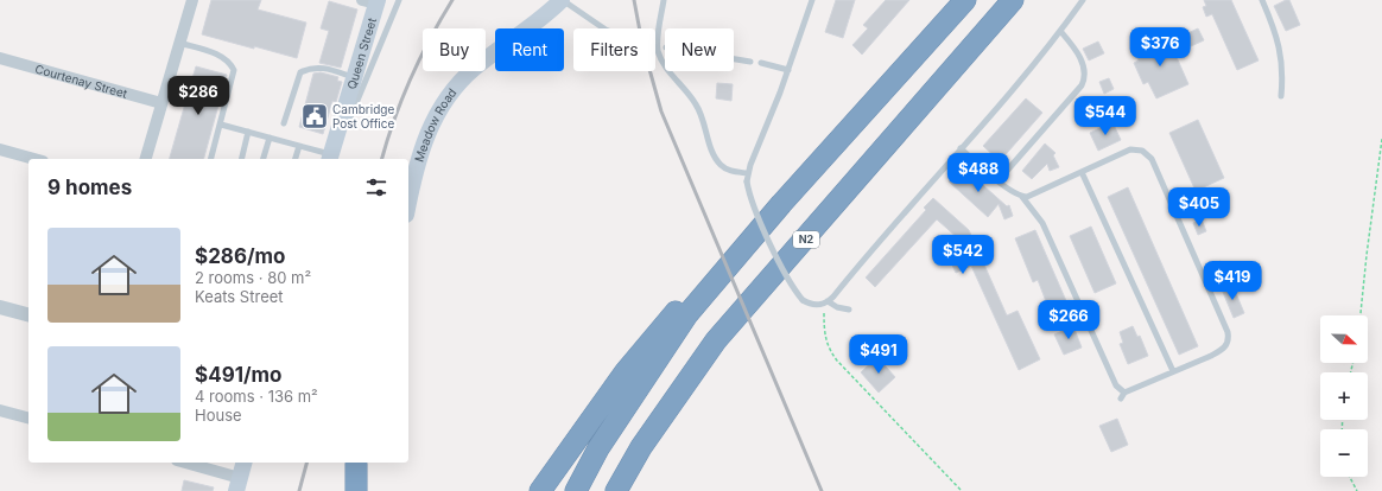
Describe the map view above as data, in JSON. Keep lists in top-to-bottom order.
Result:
{
  "streets": {
    "highway": ["N2"],
    "main road": ["Queen Street", "Meadow Road"],
    "street": ["Courtenay Street"]
  },
  "places": {
    "public building": ["Cambridge Post Office"]
  },
  "north": "right",
  "page": {
    "price": [
      "$376",
      "$286",
      "$544",
      "$488",
      "$405",
      "$542",
      "$419",
      "$266",
      "$491"
    ],
    "chip": [
      "Buy",
      "Rent",
      "Filters",
      "New"
    ],
    "heading": "9 homes",
    "list": [
      {
        "name": "$286/mo",
        "note": "2 rooms · 80 m² · Keats Street"
      },
      {
        "name": "$491/mo",
        "note": "4 rooms · 136 m² · House"
      }
    ],
    "map_buttons": ["+", "−"]
  }
}
